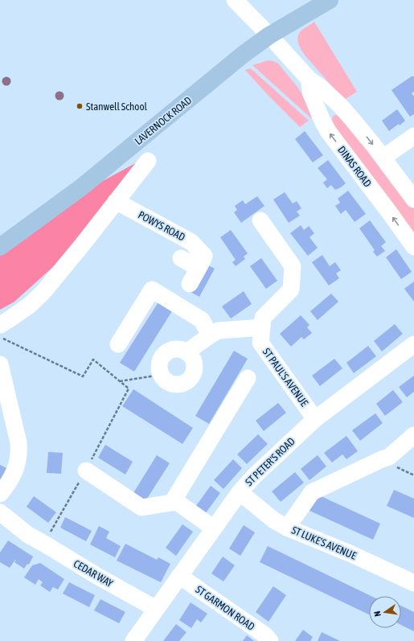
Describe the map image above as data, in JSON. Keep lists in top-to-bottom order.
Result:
{
  "streets": {
    "main road": ["LAVERNOCK ROAD"],
    "street": [
      "DINAS ROAD",
      "POWYS ROAD",
      "ST PAUL'S AVENUE",
      "ST PETER'S ROAD",
      "ST LUKE'S AVENUE",
      "CEDAR WAY",
      "ST GARMON ROAD"
    ]
  },
  "crossings": [
    ["ST PAUL'S AVENUE", "ST PETER'S ROAD"],
    ["ST PETER'S ROAD", "ST LUKE'S AVENUE"],
    ["ST PETER'S ROAD", "CEDAR WAY"],
    ["ST PETER'S ROAD", "ST GARMON ROAD"]
  ],
  "places": ["Stanwell School"],
  "north": "left"
}
